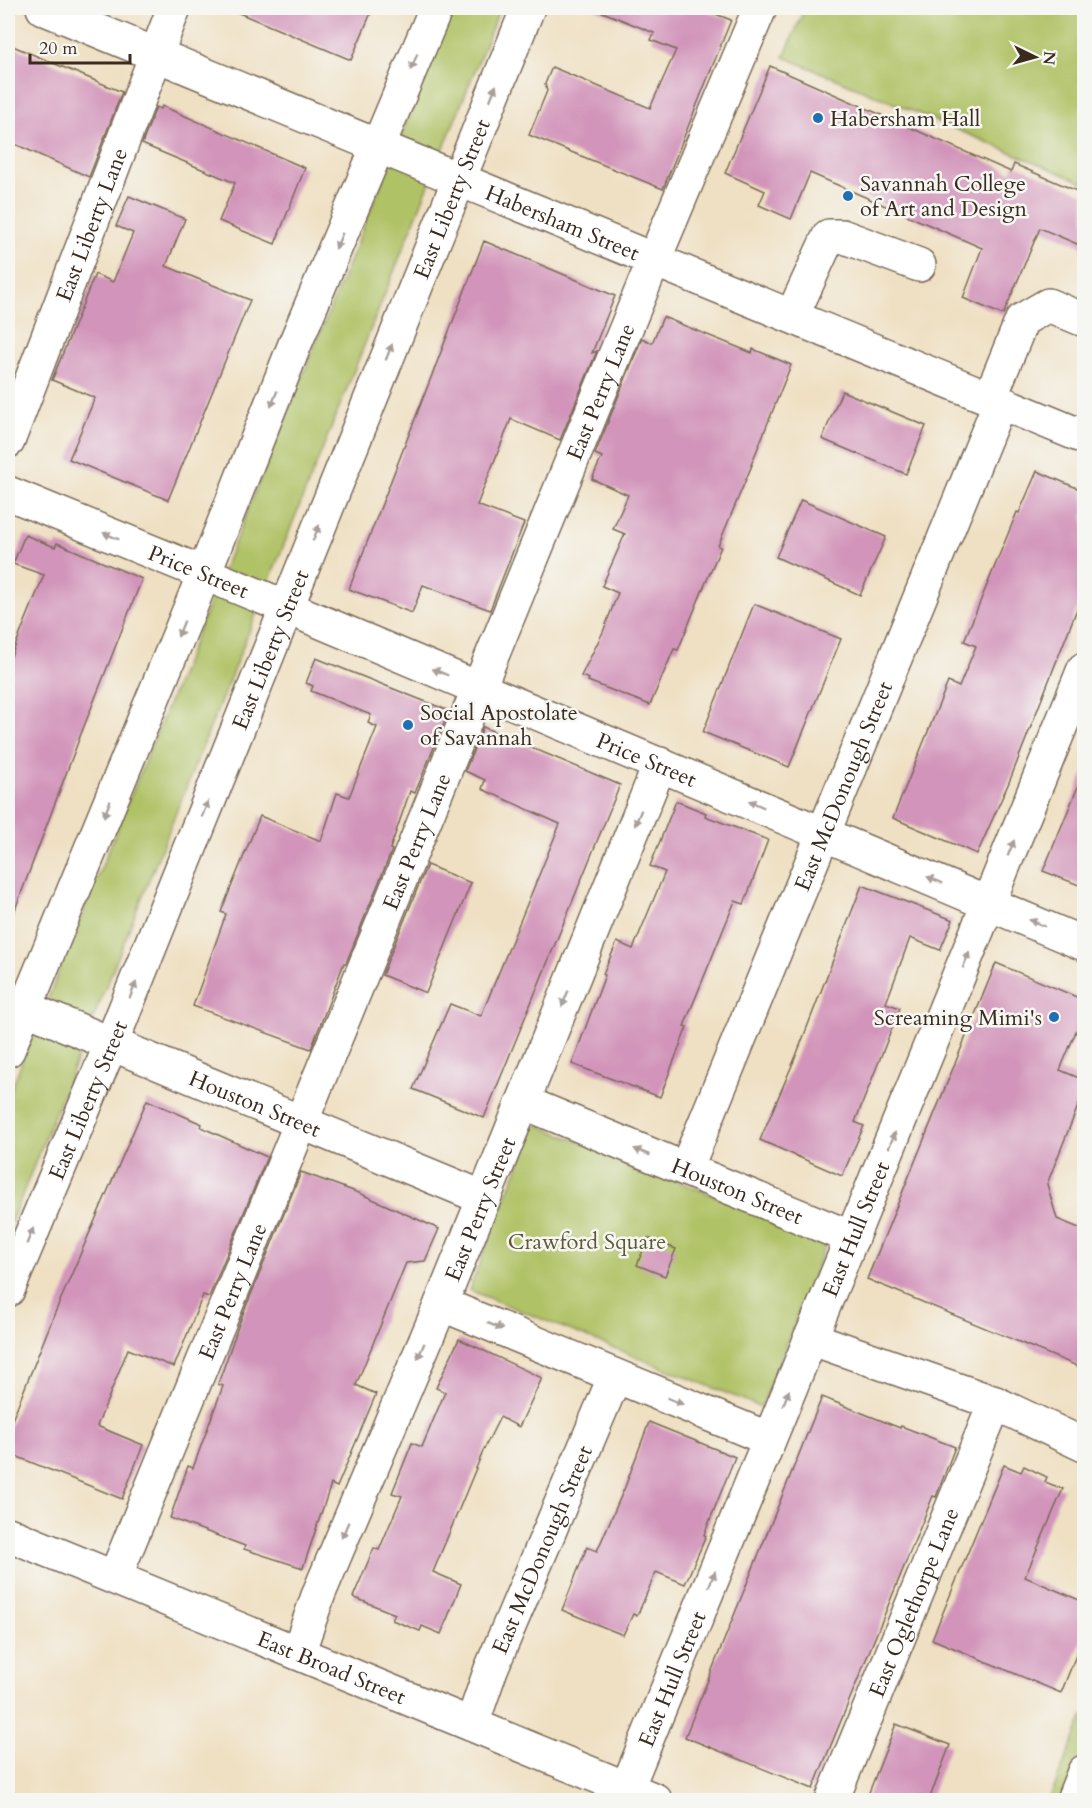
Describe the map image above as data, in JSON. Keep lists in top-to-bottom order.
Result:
{
  "streets": {
    "street": [
      "East Liberty Street",
      "Habersham Street",
      "East Liberty Lane",
      "East Perry Lane",
      "Price Street",
      "East McDonough Street",
      "Houston Street",
      "East Perry Street",
      "East Hull Street",
      "East Oglethorpe Lane",
      "East Broad Street"
    ]
  },
  "crossings": [
    ["East Liberty Street", "Habersham Street"],
    ["East Liberty Street", "Price Street"],
    ["East Liberty Street", "Houston Street"],
    ["Habersham Street", "East Liberty Lane"],
    ["Habersham Street", "East Perry Lane"],
    ["Habersham Street", "East McDonough Street"],
    ["East Perry Lane", "Price Street"],
    ["East Perry Lane", "Houston Street"],
    ["East Perry Lane", "East Broad Street"],
    ["Price Street", "East McDonough Street"],
    ["Price Street", "East Perry Street"],
    ["Price Street", "East Hull Street"],
    ["East McDonough Street", "Houston Street"],
    ["East McDonough Street", "East Broad Street"],
    ["Houston Street", "East Perry Street"],
    ["Houston Street", "East Hull Street"],
    ["East Perry Street", "East Broad Street"],
    ["East Hull Street", "East Broad Street"]
  ],
  "one_way": ["Price Street", "East Perry Street", "East Hull Street"],
  "parks": ["Crawford Square"],
  "places": [
    "Habersham Hall",
    "Savannah College of Art and Design",
    "Social Apostolate of Savannah",
    "Screaming Mimi's"
  ],
  "scale_bar": "20 m",
  "north": "right"
}
